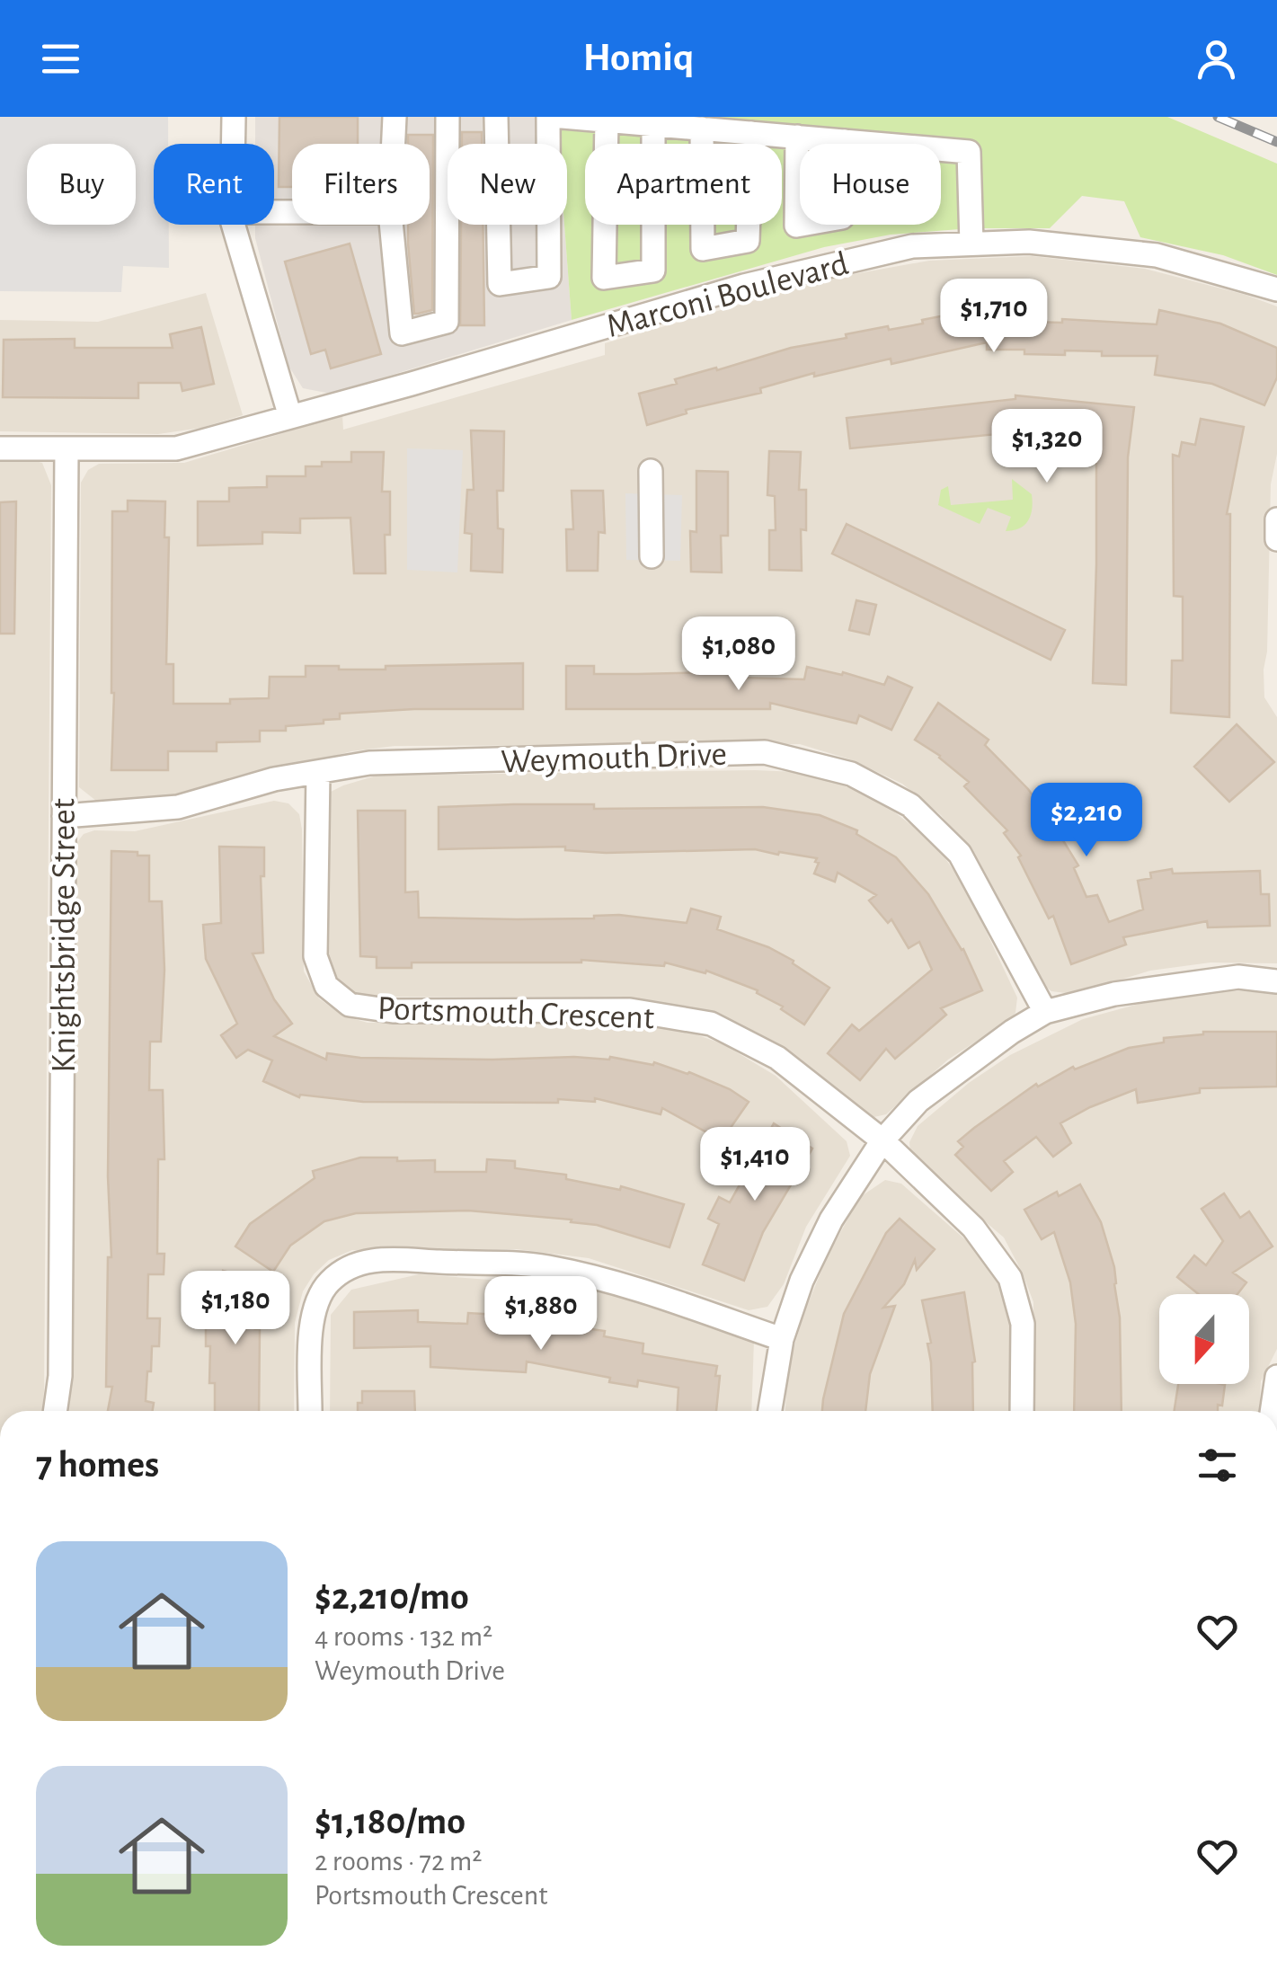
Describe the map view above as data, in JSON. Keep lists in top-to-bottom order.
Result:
{
  "streets": {
    "street": [
      "Marconi Boulevard",
      "Weymouth Drive",
      "Knightsbridge Street",
      "Portsmouth Crescent"
    ]
  },
  "crossings": [
    ["Marconi Boulevard", "Knightsbridge Street"],
    ["Weymouth Drive", "Knightsbridge Street"],
    ["Weymouth Drive", "Portsmouth Crescent"]
  ],
  "north": "bottom",
  "page": {
    "header": "Homiq",
    "chip": [
      "Buy",
      "Rent",
      "Filters",
      "New",
      "Apartment",
      "House"
    ],
    "price": [
      "$1,710",
      "$1,320",
      "$1,080",
      "$2,210",
      "$1,410",
      "$1,180",
      "$1,880"
    ],
    "heading": "7 homes",
    "list": [
      {
        "name": "$2,210/mo",
        "note": "4 rooms · 132 m² · Weymouth Drive"
      },
      {
        "name": "$1,180/mo",
        "note": "2 rooms · 72 m² · Portsmouth Crescent"
      }
    ]
  }
}
